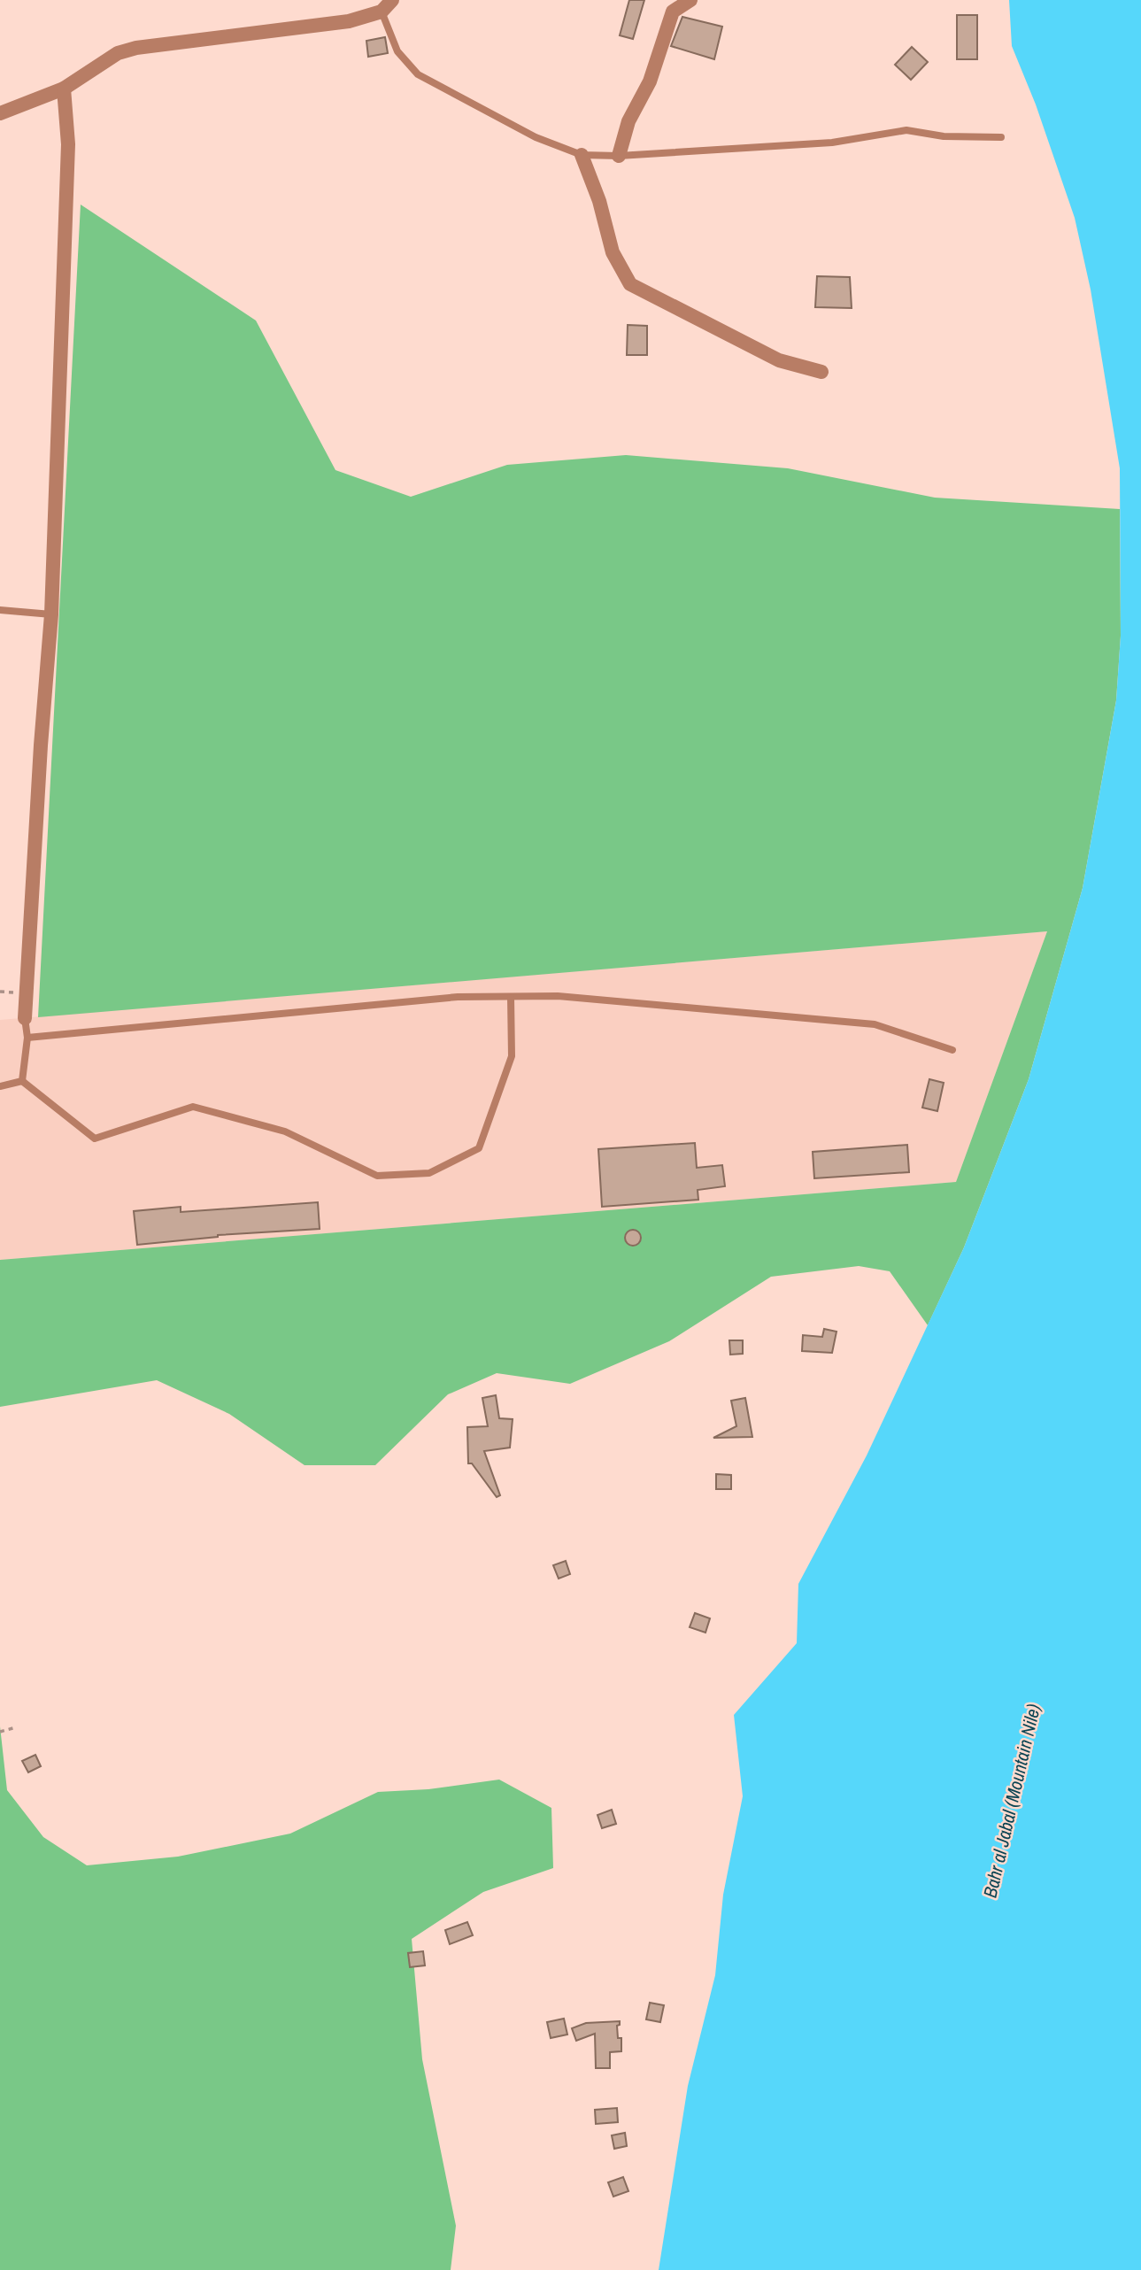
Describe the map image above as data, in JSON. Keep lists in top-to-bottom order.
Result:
{
  "water": ["Bahr al Jabal (Mountain Nile)"]
}
